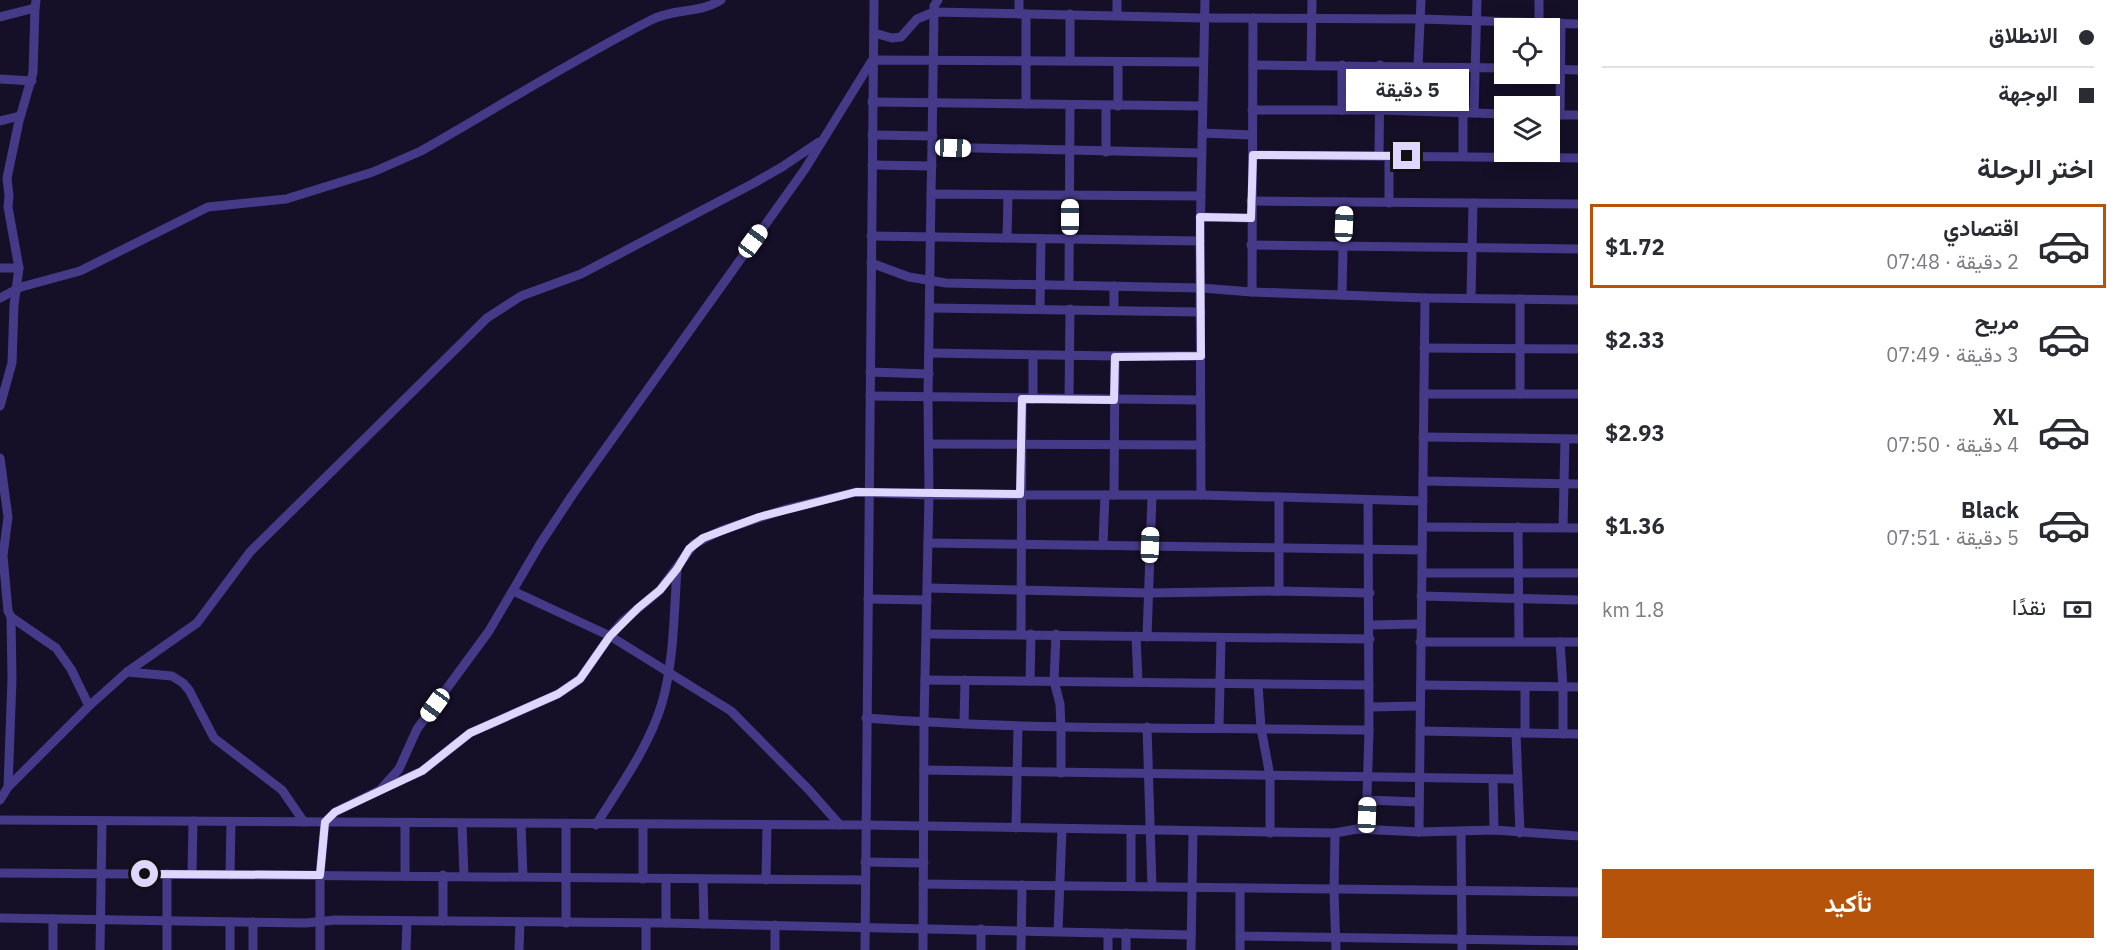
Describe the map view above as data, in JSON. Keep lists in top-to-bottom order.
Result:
{
  "page": {
    "banner": ["الانطلاق", "الوجهة"],
    "bubble": "5 دقيقة",
    "heading": "اختر الرحلة",
    "list": [
      {
        "name": "اقتصادي",
        "note": "2 دقيقة · 07:48",
        "value": "$1.72"
      },
      {
        "name": "مريح",
        "note": "3 دقيقة · 07:49",
        "value": "$2.33"
      },
      {
        "name": "XL",
        "note": "4 دقيقة · 07:50",
        "value": "$2.93"
      },
      {
        "name": "Black",
        "note": "5 دقيقة · 07:51",
        "value": "$1.36"
      }
    ],
    "pay": ["نقدًا", "1.8 km"],
    "buttons": "تأكيد"
  }
}
